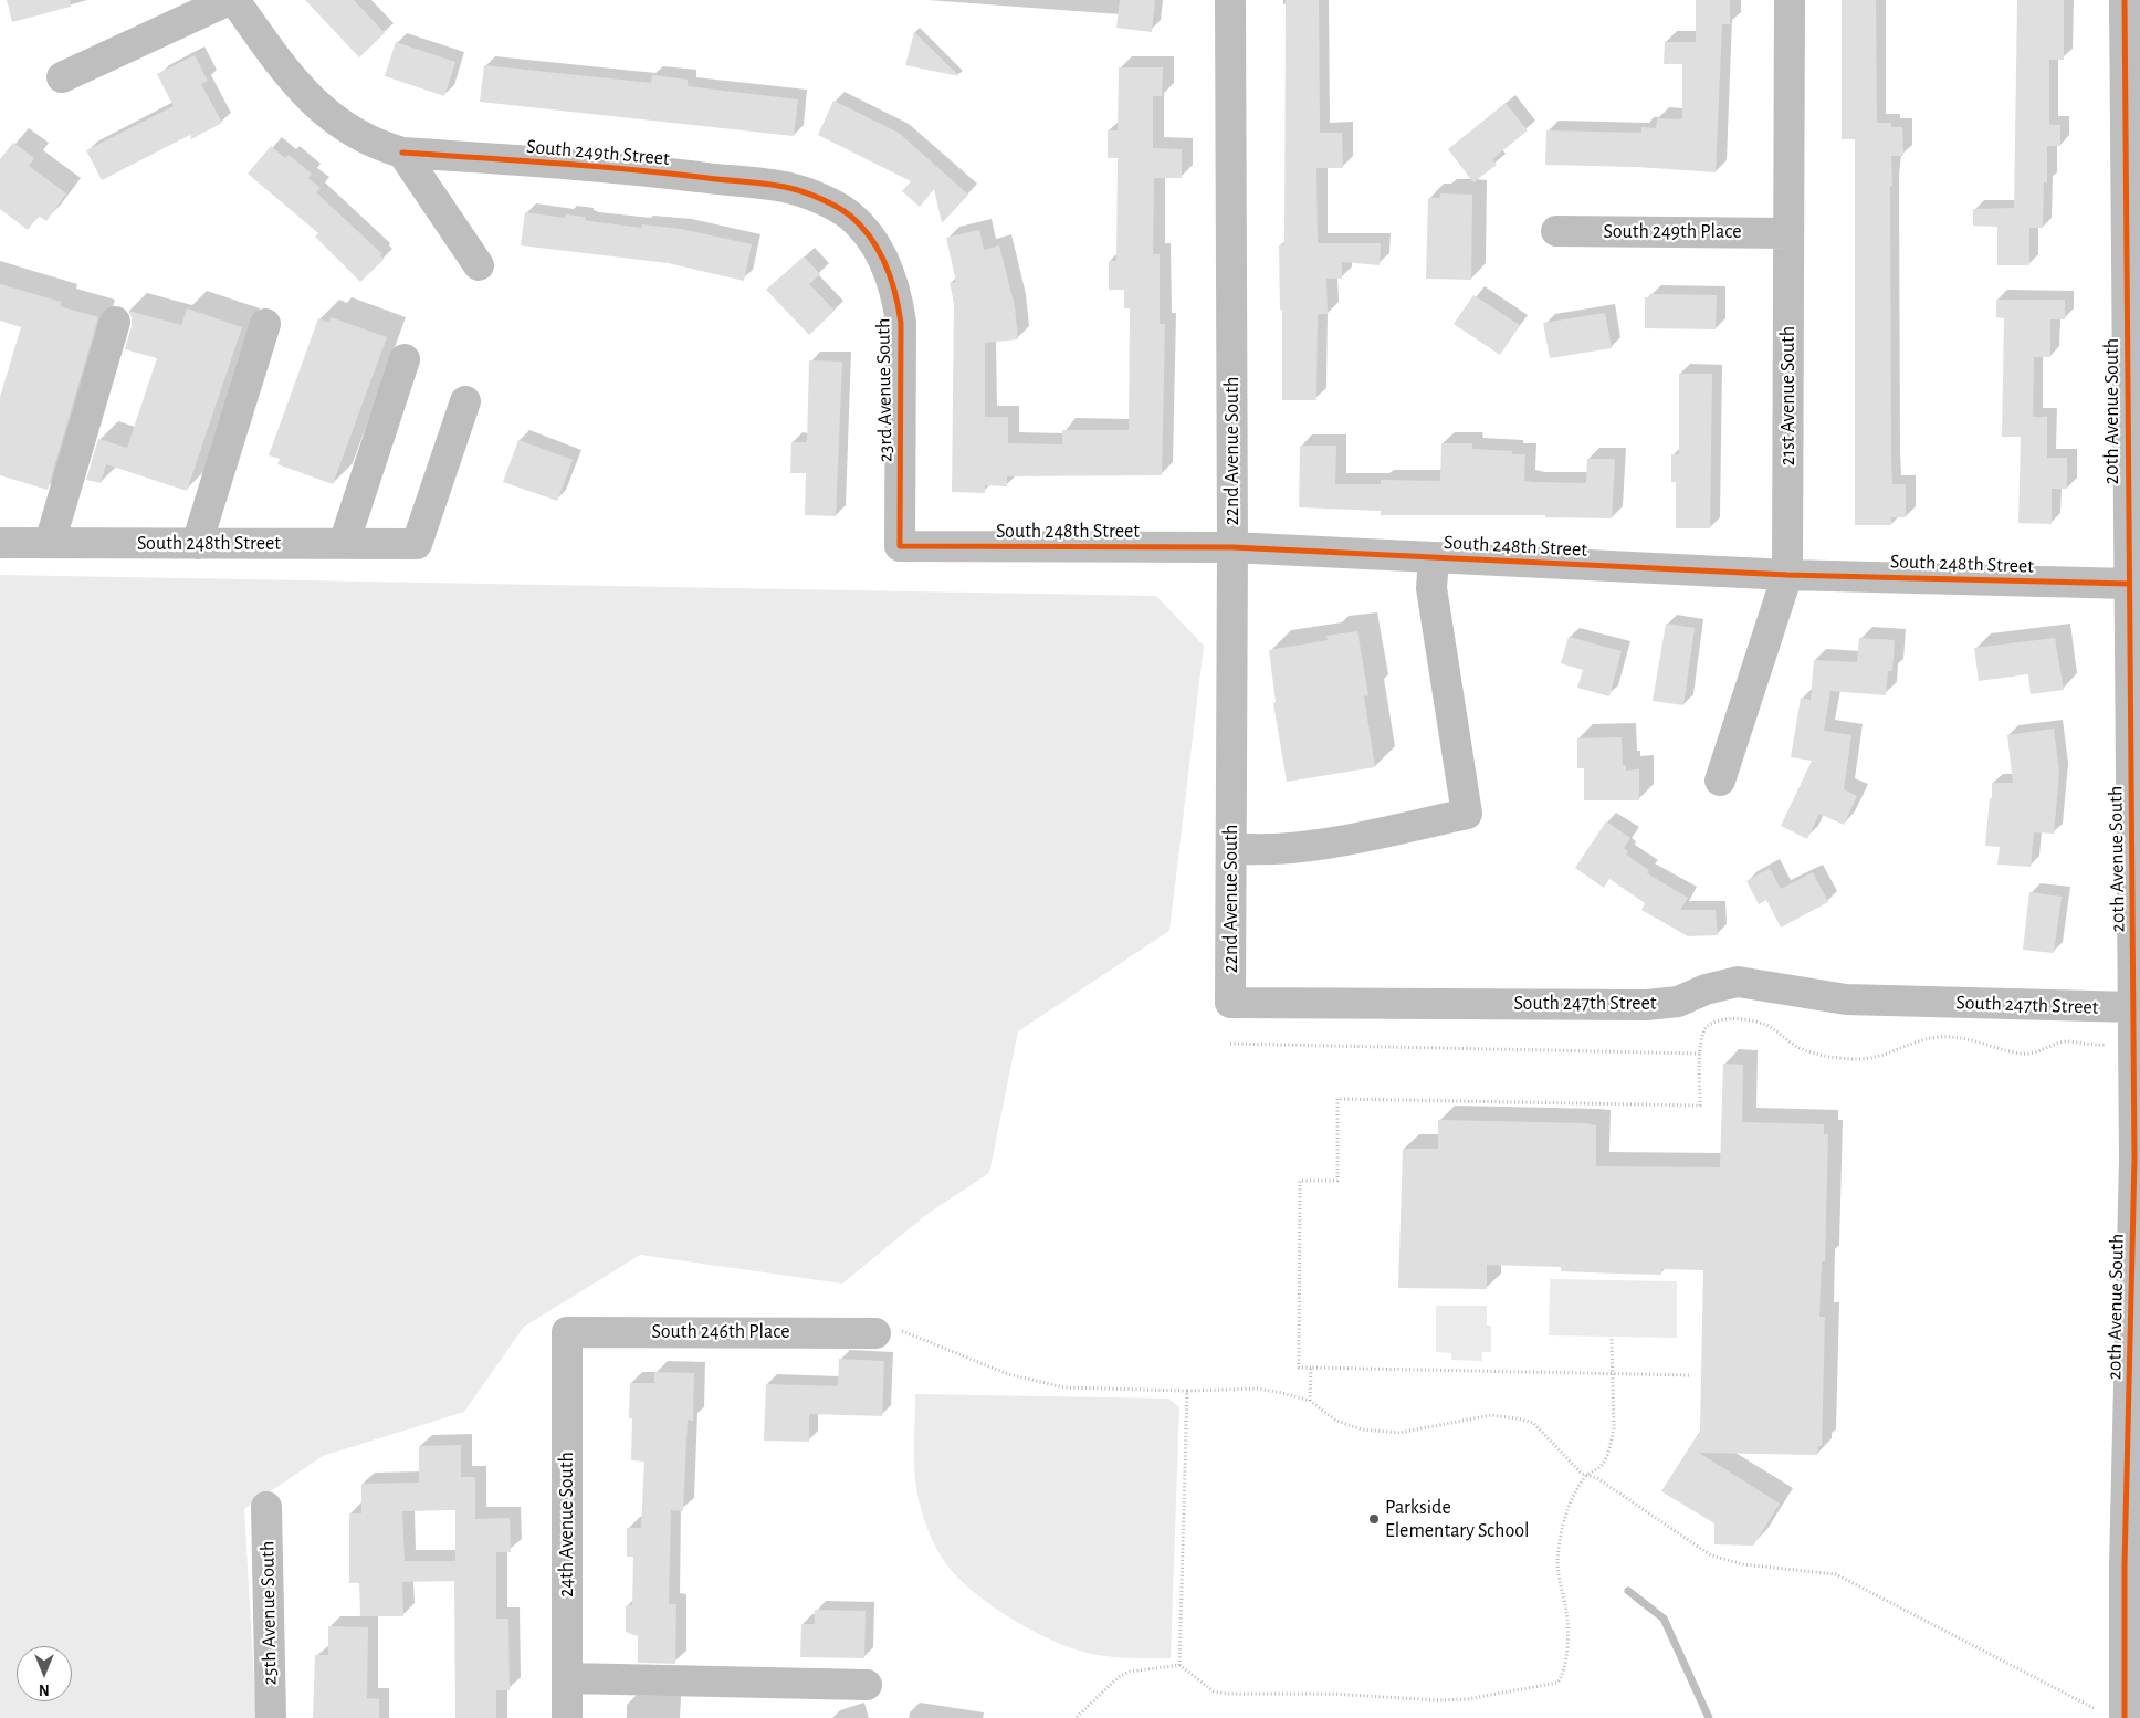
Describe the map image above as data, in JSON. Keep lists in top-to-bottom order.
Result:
{
  "streets": {
    "street": [
      "South 249th Street",
      "South 249th Place",
      "23rd Avenue South",
      "21st Avenue South",
      "20th Avenue South",
      "22nd Avenue South",
      "South 248th Street",
      "South 247th Street",
      "South 246th Place",
      "24th Avenue South",
      "25th Avenue South"
    ]
  },
  "crossings": [
    ["South 249th Street", "23rd Avenue South"],
    ["South 249th Place", "21st Avenue South"],
    ["23rd Avenue South", "South 248th Street"],
    ["21st Avenue South", "South 248th Street"],
    ["20th Avenue South", "South 248th Street"],
    ["20th Avenue South", "South 247th Street"],
    ["22nd Avenue South", "South 248th Street"],
    ["22nd Avenue South", "South 247th Street"],
    ["South 246th Place", "24th Avenue South"]
  ],
  "places": ["Parkside Elementary School"],
  "north": "bottom"
}
